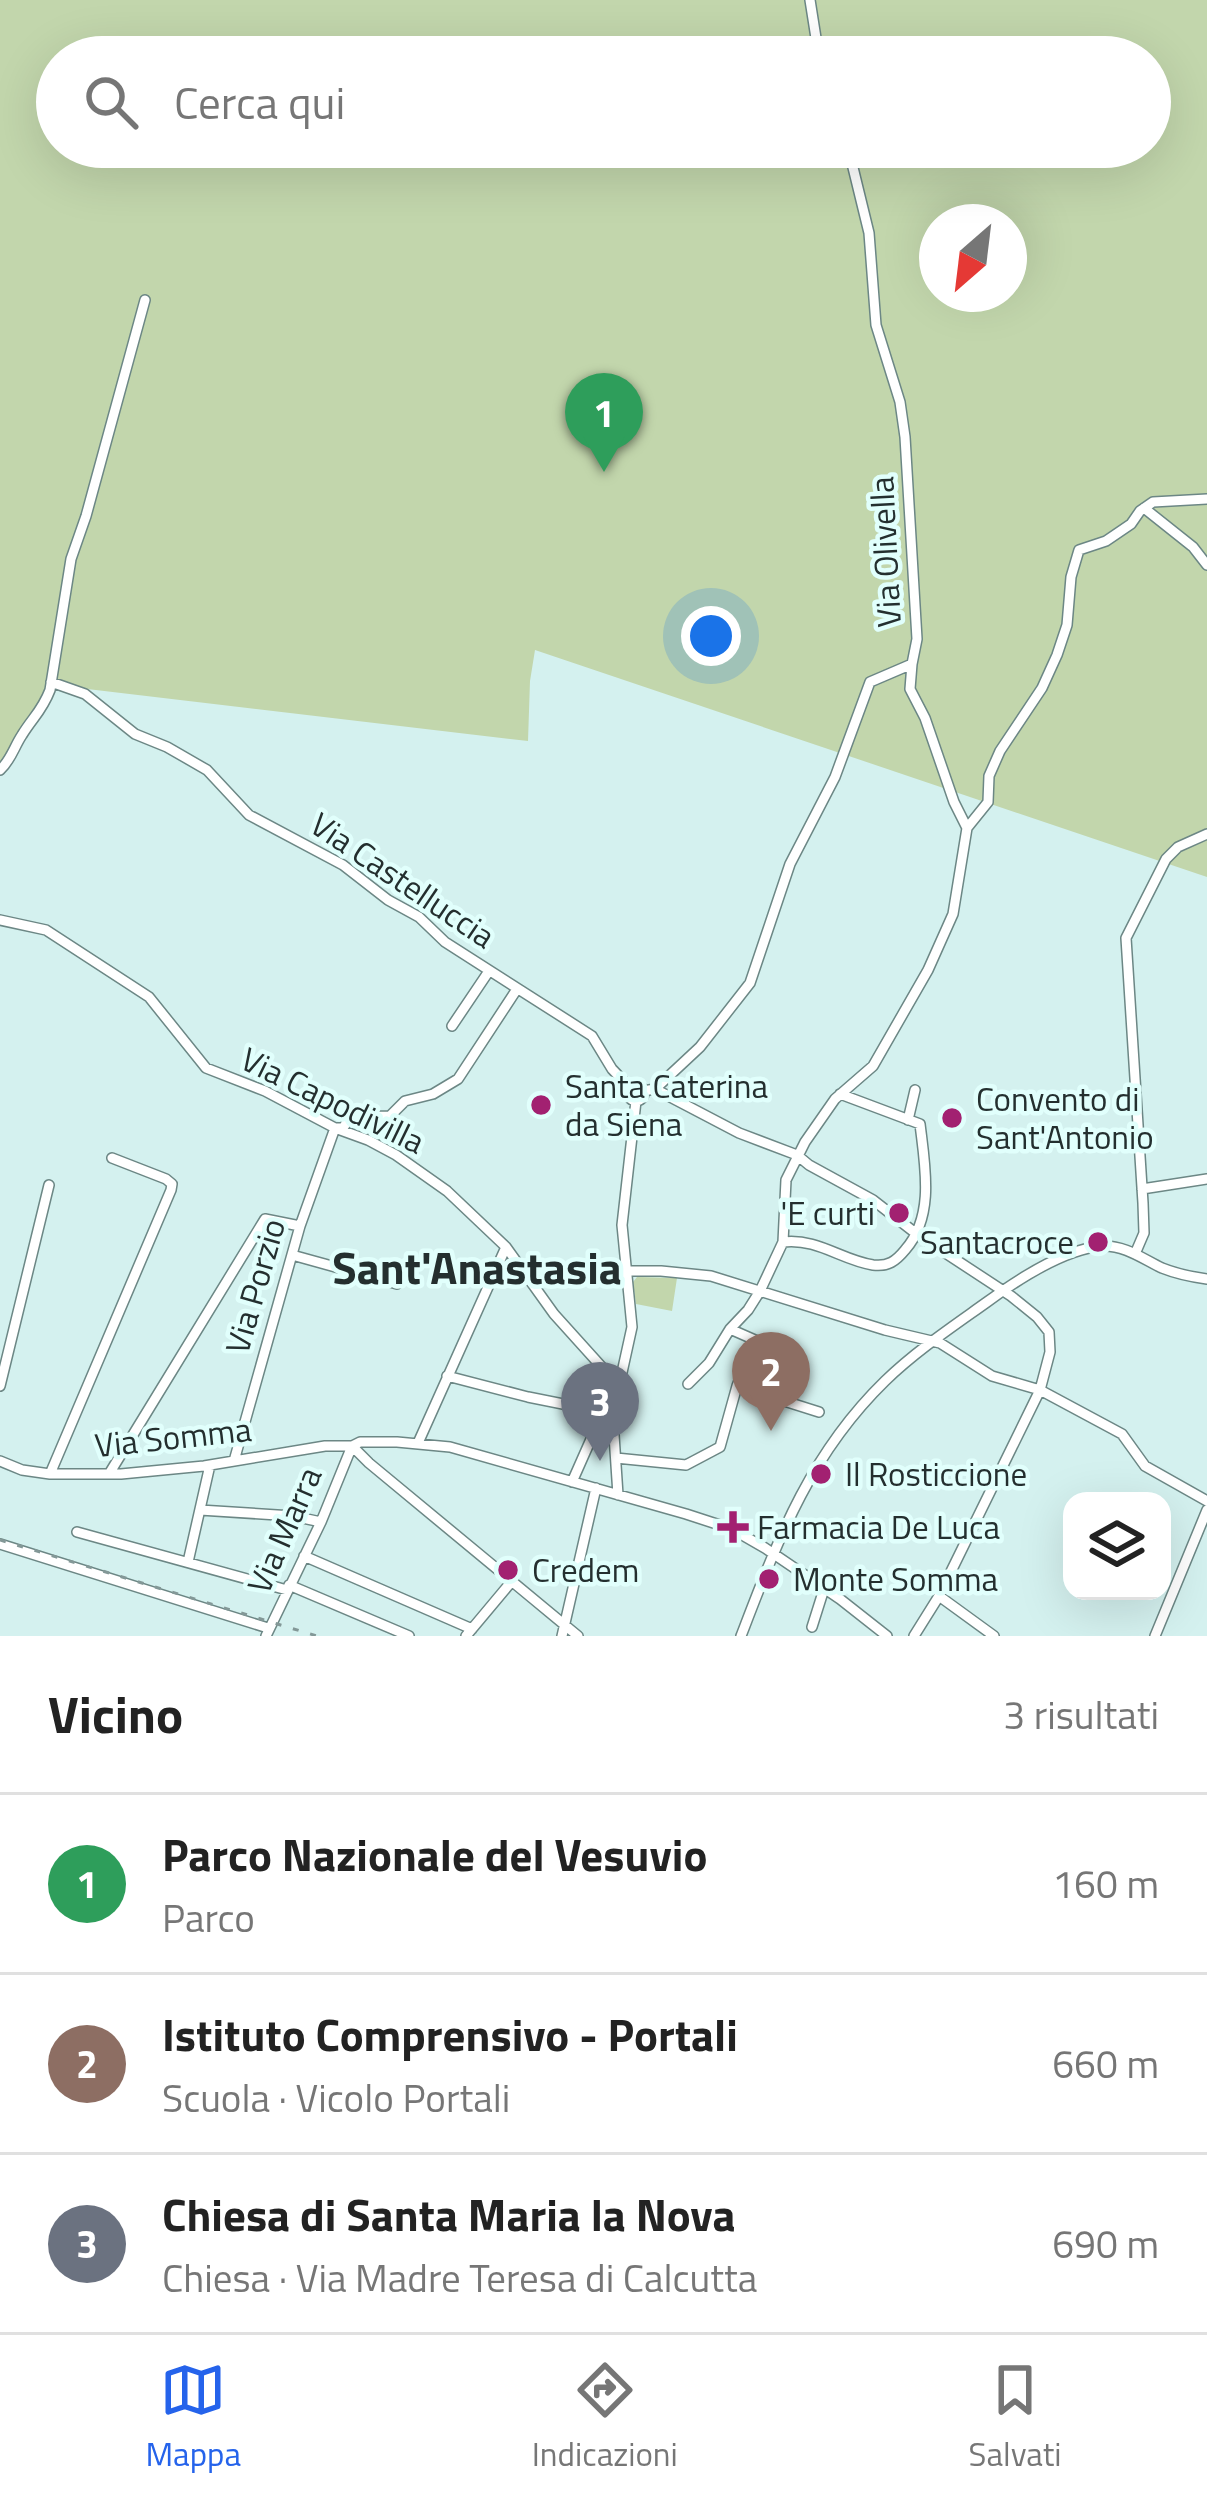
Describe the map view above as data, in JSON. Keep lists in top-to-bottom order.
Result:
{
  "streets": {
    "street": [
      "Via Olivella",
      "Via Castelluccia",
      "Via Capodivilla",
      "Via Porzio",
      "Via Somma",
      "Via Marra"
    ]
  },
  "crossings": [
    ["Via Olivella", "Via Castelluccia"],
    ["Via Capodivilla", "Via Porzio"],
    ["Via Porzio", "Via Somma"],
    ["Via Somma", "Via Marra"]
  ],
  "districts": ["Sant'Anastasia"],
  "places": {
    "other": [
      "Santa Caterina da Siena",
      "Convento di Sant'Antonio",
      "'E curti",
      "Santacroce",
      "Il Rosticcione",
      "Credem",
      "Monte Somma"
    ],
    "health": ["Farmacia De Luca"]
  },
  "north": "bottom left",
  "page": {
    "search": "Cerca qui",
    "pins": ["1", "2", "3"],
    "heading": ["Vicino", "3 risultati"],
    "list": [
      {
        "mark": "1",
        "name": "Parco Nazionale del Vesuvio",
        "note": "Parco",
        "value": "160 m"
      },
      {
        "mark": "2",
        "name": "Istituto Comprensivo - Portali",
        "note": "Scuola · Vicolo Portali",
        "value": "660 m"
      },
      {
        "mark": "3",
        "name": "Chiesa di Santa Maria la Nova",
        "note": "Chiesa · Via Madre Teresa di Calcutta",
        "value": "690 m"
      }
    ],
    "nav": ["Mappa", "Indicazioni", "Salvati"]
  }
}
